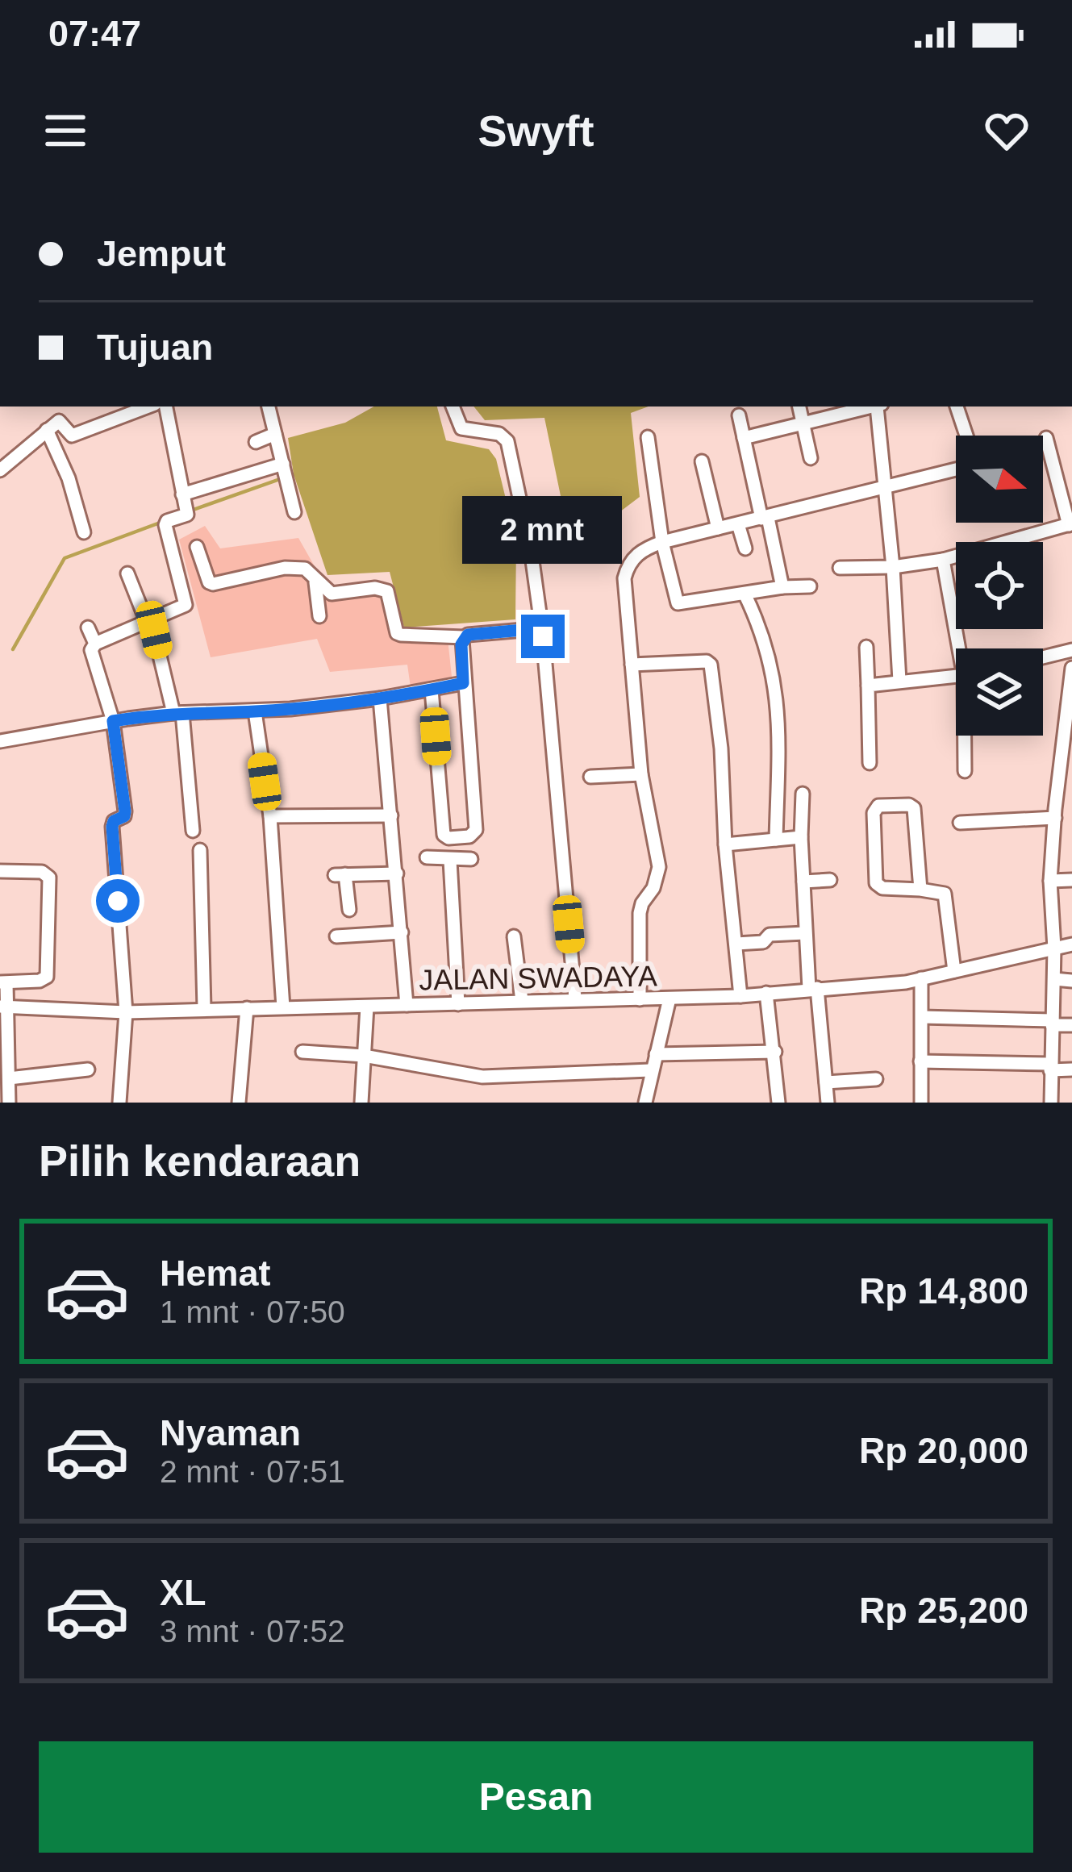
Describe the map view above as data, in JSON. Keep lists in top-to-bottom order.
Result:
{
  "streets": {
    "street": ["JALAN SWADAYA"]
  },
  "north": "right",
  "page": {
    "status": "07:47",
    "header": "Swyft",
    "banner": ["Jemput", "Tujuan"],
    "bubble": "2 mnt",
    "heading": "Pilih kendaraan",
    "list": [
      {
        "name": "Hemat",
        "note": "1 mnt · 07:50",
        "value": "Rp 14,800"
      },
      {
        "name": "Nyaman",
        "note": "2 mnt · 07:51",
        "value": "Rp 20,000"
      },
      {
        "name": "XL",
        "note": "3 mnt · 07:52",
        "value": "Rp 25,200"
      }
    ],
    "buttons": "Pesan"
  }
}
